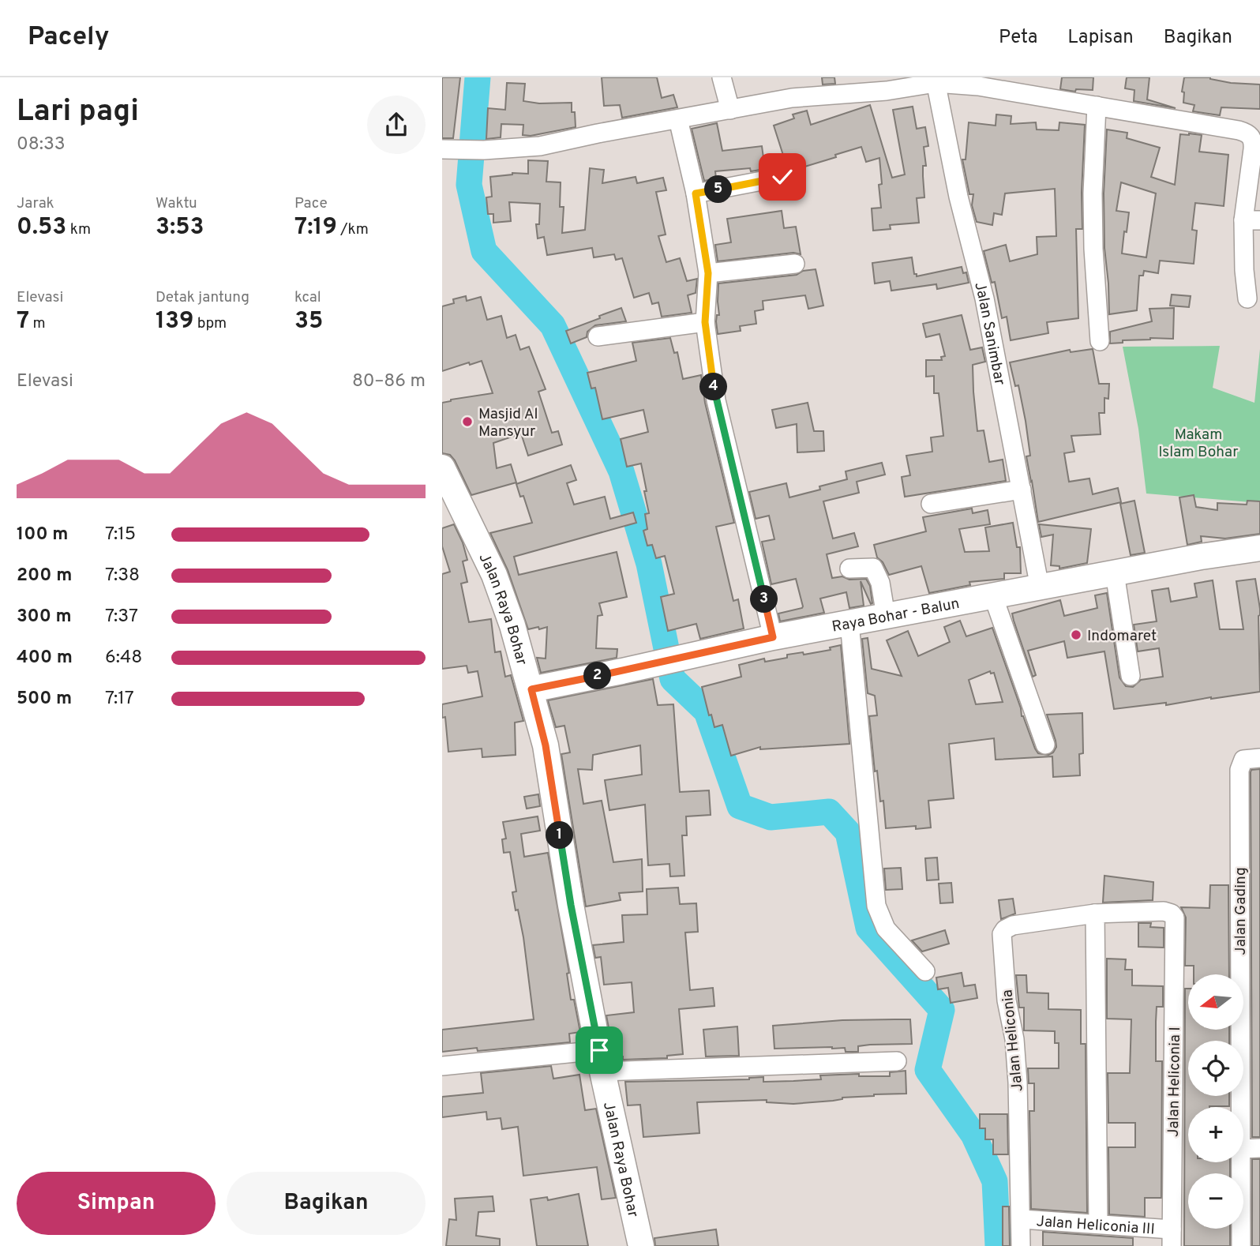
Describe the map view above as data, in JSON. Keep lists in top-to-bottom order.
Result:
{
  "streets": {
    "street": [
      "Jalan Sanimbar",
      "Jalan Raya Bohar",
      "Raya Bohar - Balun",
      "Jalan Gading",
      "Jalan Heliconia",
      "Jalan Heliconia I",
      "Jalan Heliconia III"
    ]
  },
  "crossings": [
    ["Jalan Sanimbar", "Raya Bohar - Balun"],
    ["Jalan Raya Bohar", "Raya Bohar - Balun"],
    ["Jalan Heliconia", "Jalan Heliconia I"],
    ["Jalan Heliconia", "Jalan Heliconia III"],
    ["Jalan Heliconia I", "Jalan Heliconia III"]
  ],
  "parks": ["Makam Islam Bohar"],
  "places": ["Masjid Al Mansyur", "Indomaret"],
  "north": "left",
  "page": {
    "header": "Pacely",
    "nav": ["Peta", "Lapisan", "Bagikan"],
    "heading": ["Lari pagi", "08:33"],
    "stats": [
      ["Jarak", "0.53 km"],
      ["Waktu", "3:53"],
      ["Pace", "7:19 /km"],
      ["Elevasi", "7 m"],
      ["Detak jantung", "139 bpm"],
      ["kcal", "35"]
    ],
    "pins": [
      "5",
      "4",
      "3",
      "2",
      "1"
    ],
    "chart": ["Elevasi", "80–86 m"],
    "list": [
      {
        "name": "100 m",
        "note": "7:15"
      },
      {
        "name": "200 m",
        "note": "7:38"
      },
      {
        "name": "300 m",
        "note": "7:37"
      },
      {
        "name": "400 m",
        "note": "6:48"
      },
      {
        "name": "500 m",
        "note": "7:17"
      }
    ],
    "map_buttons": ["+", "−"],
    "buttons": ["Simpan", "Bagikan"]
  }
}
